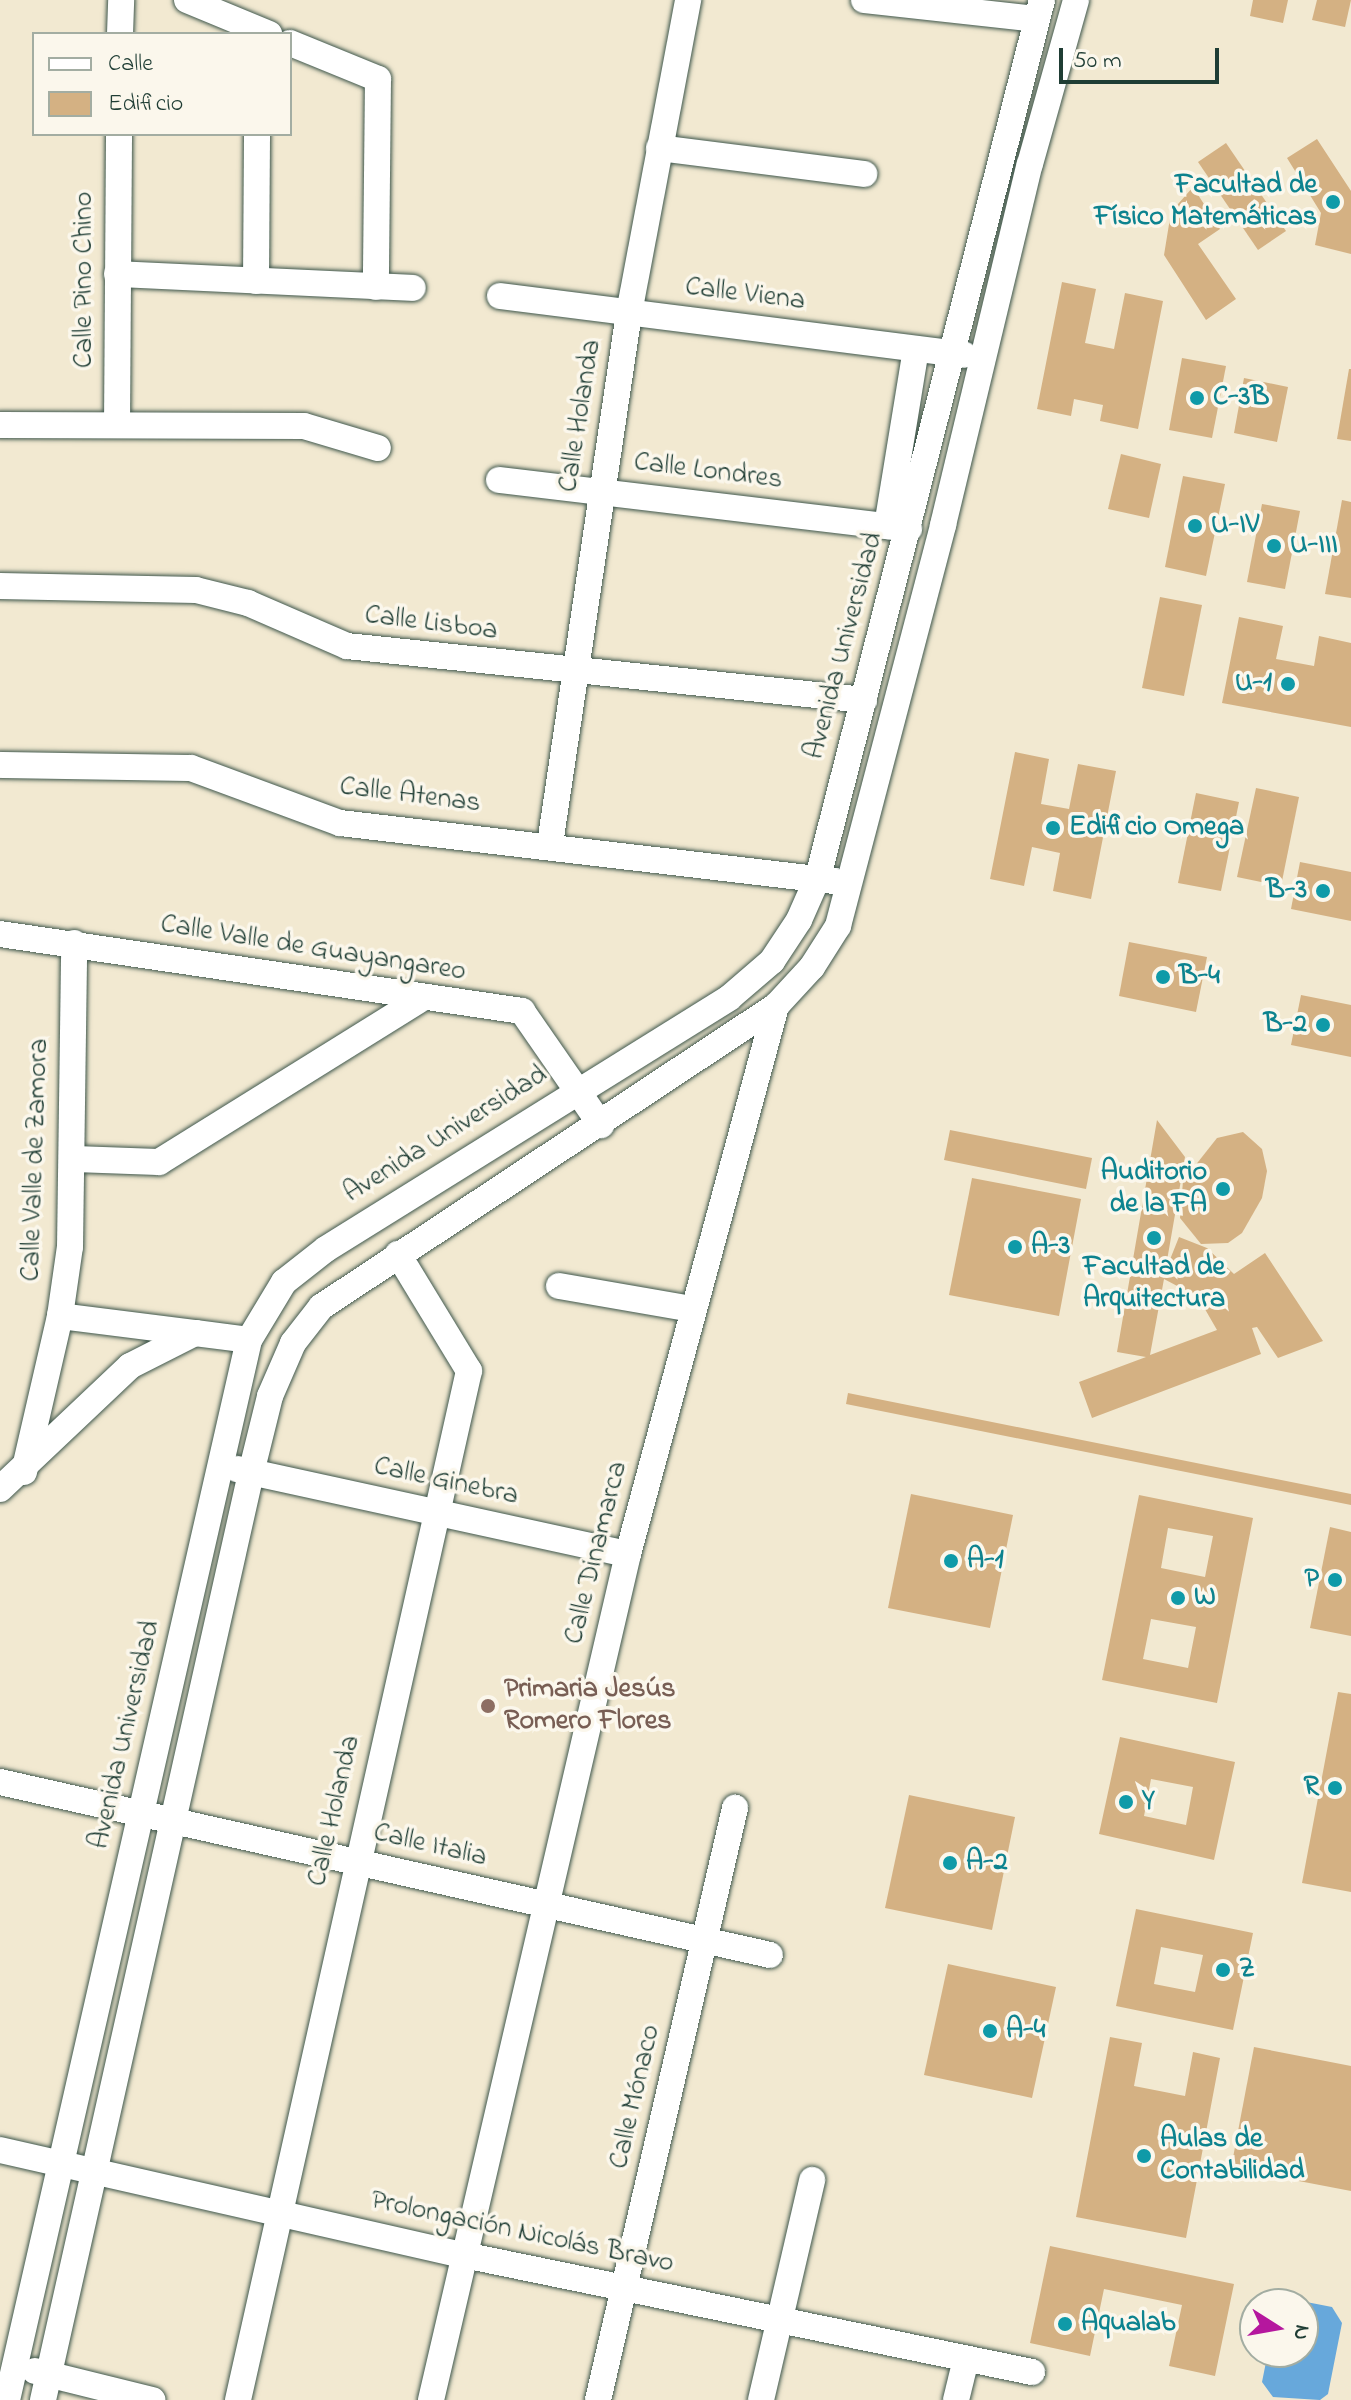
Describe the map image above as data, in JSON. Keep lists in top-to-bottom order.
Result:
{
  "streets": {
    "street": [
      "Calle Pino Chino",
      "Calle Viena",
      "Calle Holanda",
      "Calle Londres",
      "Calle Lisboa",
      "Avenida Universidad",
      "Calle Atenas",
      "Calle Valle de Guayangareo",
      "Calle Valle de Zamora",
      "Calle Ginebra",
      "Calle Dinamarca",
      "Calle Italia",
      "Calle Mónaco",
      "Prolongación Nicolás Bravo"
    ]
  },
  "crossings": [
    ["Calle Viena", "Calle Holanda"],
    ["Calle Viena", "Avenida Universidad"],
    ["Calle Holanda", "Calle Londres"],
    ["Calle Holanda", "Calle Lisboa"],
    ["Calle Holanda", "Calle Atenas"],
    ["Calle Holanda", "Calle Ginebra"],
    ["Calle Holanda", "Calle Italia"],
    ["Calle Holanda", "Prolongación Nicolás Bravo"],
    ["Calle Londres", "Avenida Universidad"],
    ["Calle Lisboa", "Avenida Universidad"],
    ["Avenida Universidad", "Calle Atenas"],
    ["Avenida Universidad", "Calle Valle de Guayangareo"],
    ["Avenida Universidad", "Calle Ginebra"],
    ["Avenida Universidad", "Calle Italia"],
    ["Avenida Universidad", "Prolongación Nicolás Bravo"],
    ["Calle Valle de Guayangareo", "Calle Valle de Zamora"],
    ["Calle Ginebra", "Calle Dinamarca"],
    ["Calle Dinamarca", "Calle Italia"],
    ["Calle Dinamarca", "Prolongación Nicolás Bravo"],
    ["Calle Italia", "Calle Mónaco"],
    ["Calle Mónaco", "Prolongación Nicolás Bravo"]
  ],
  "places": [
    "Facultad de Físico Matemáticas",
    "C-3B",
    "U-IV",
    "U-III",
    "U-1",
    "Edificio Omega",
    "B-3",
    "B-4",
    "B-2",
    "Auditorio de la FA",
    "Facultad de Arquitectura",
    "A-3",
    "A-1",
    "P",
    "W",
    "Primaria Jesús Romero Flores",
    "R",
    "Y",
    "A-2",
    "Z",
    "A-4",
    "Aulas de Contabilidad",
    "Aqualab"
  ],
  "legend": ["Calle", "Edificio"],
  "scale_bar": "50 m",
  "north": "right"
}
